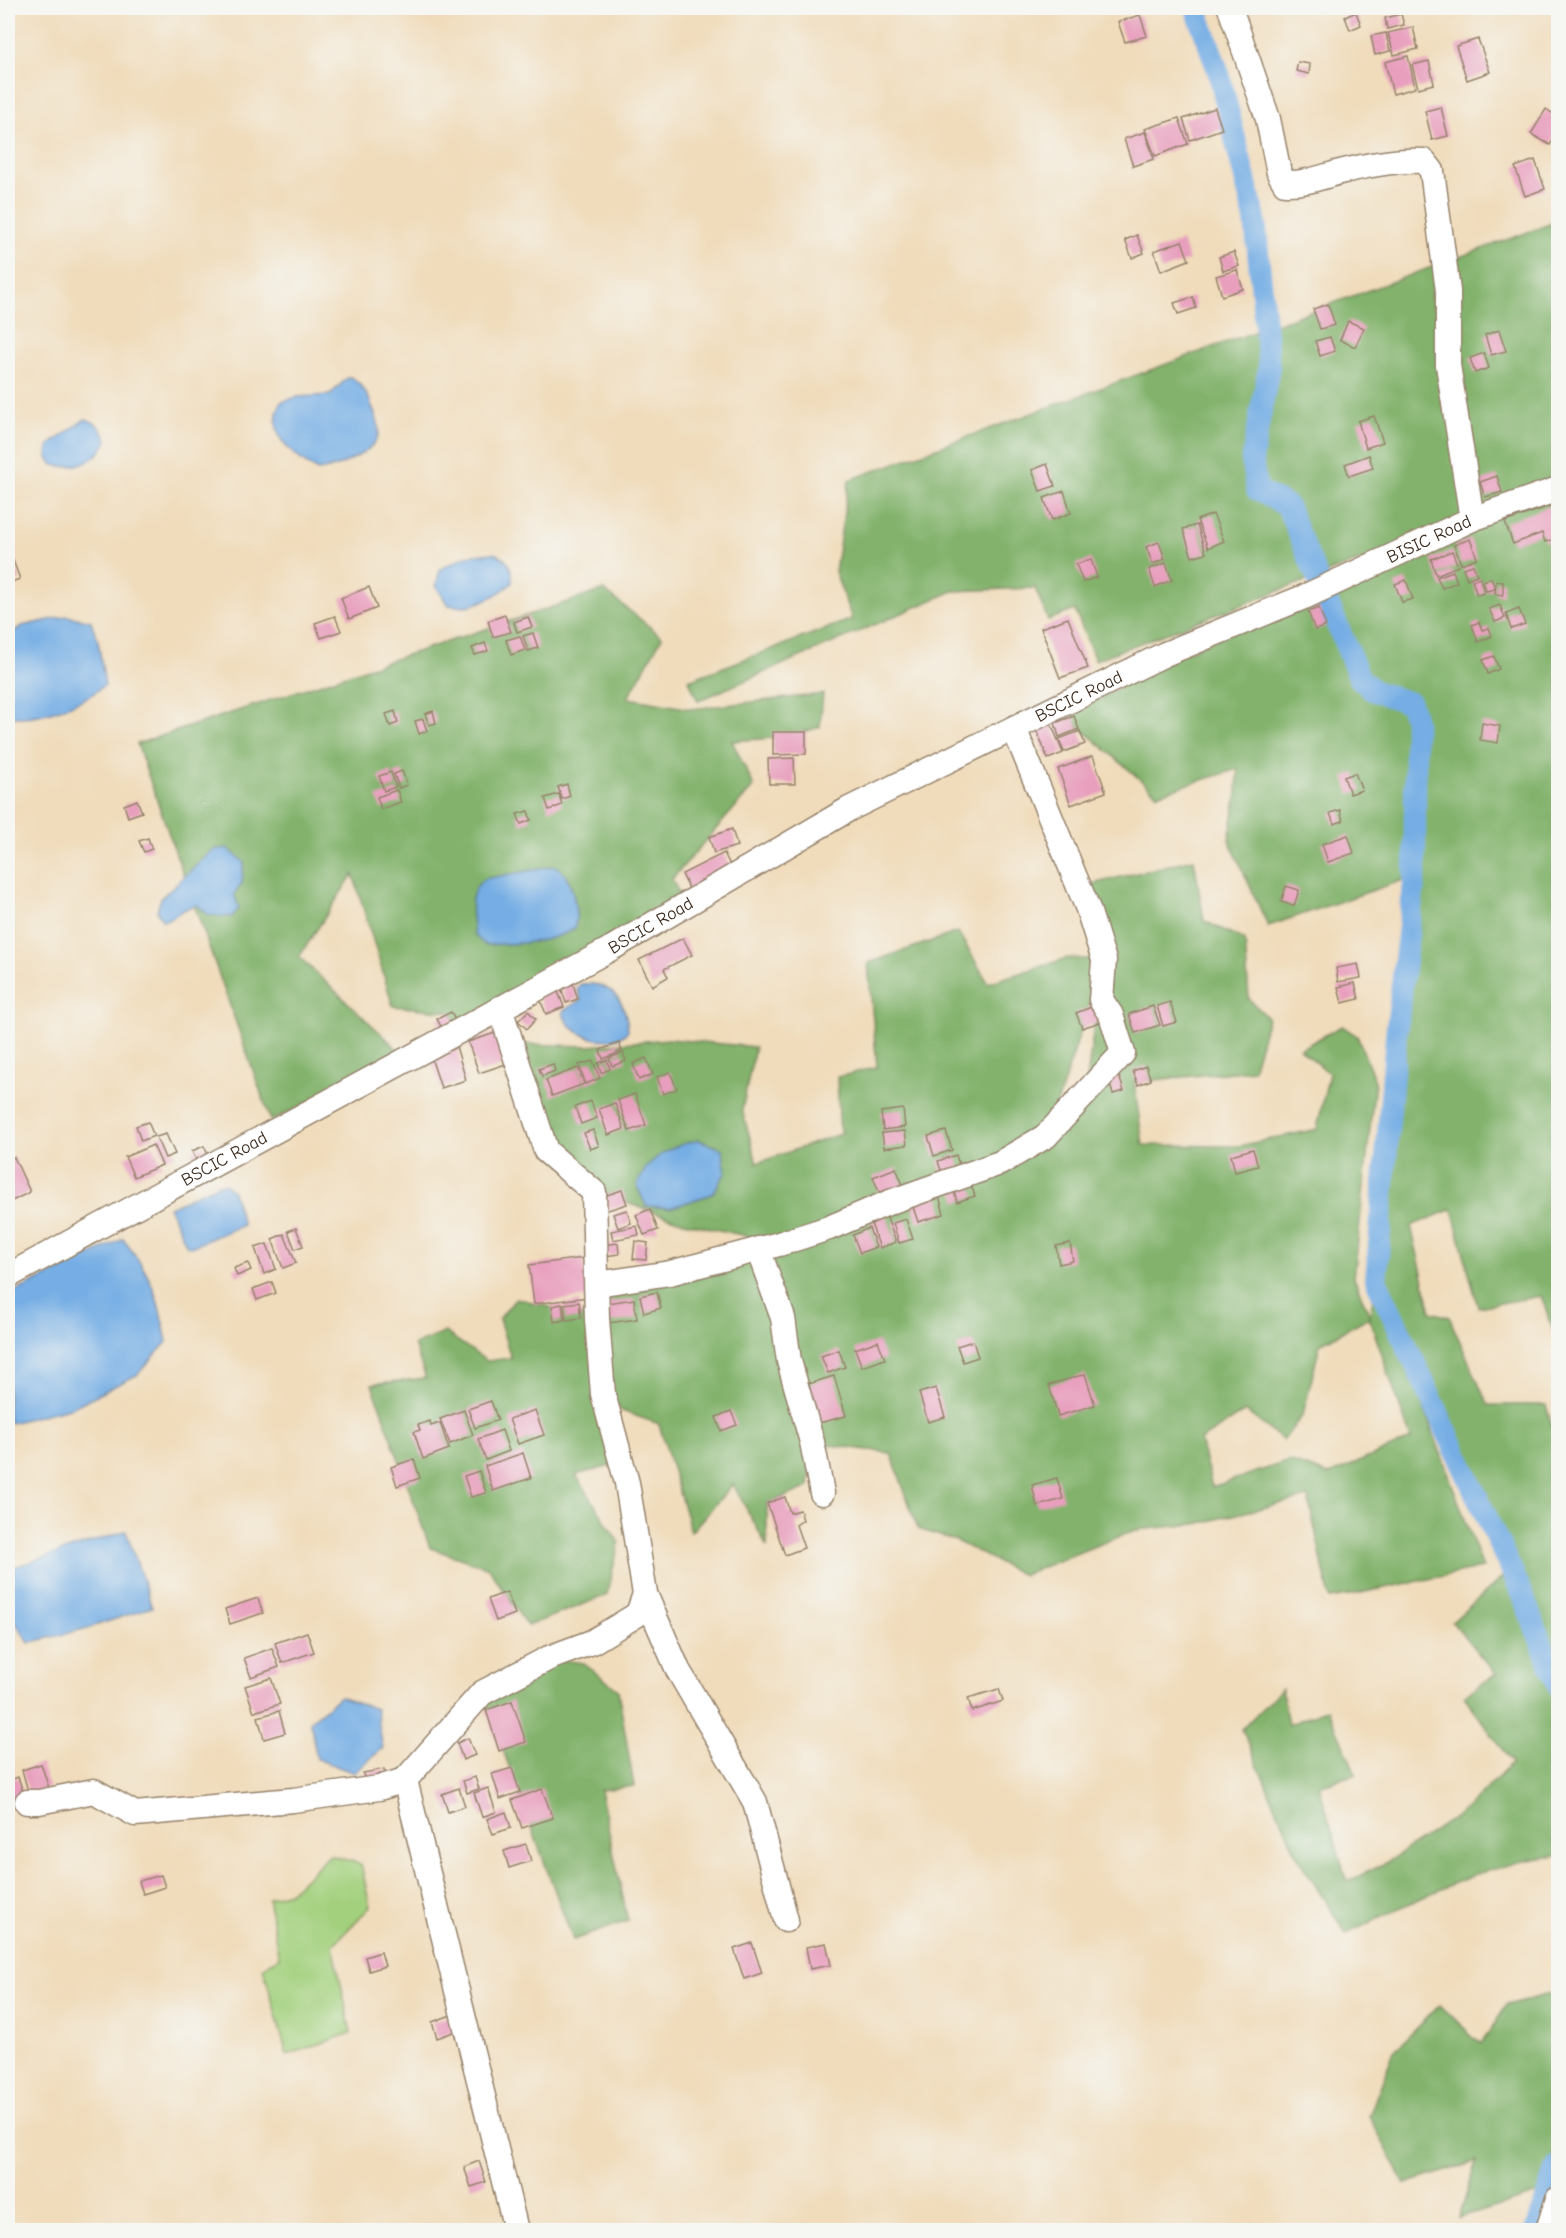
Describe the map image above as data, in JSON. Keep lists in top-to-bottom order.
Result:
{
  "streets": {
    "street": ["BISIC Road", "BSCIC Road"]
  },
  "crossings": [
    ["BISIC Road", "BSCIC Road"]
  ]
}
